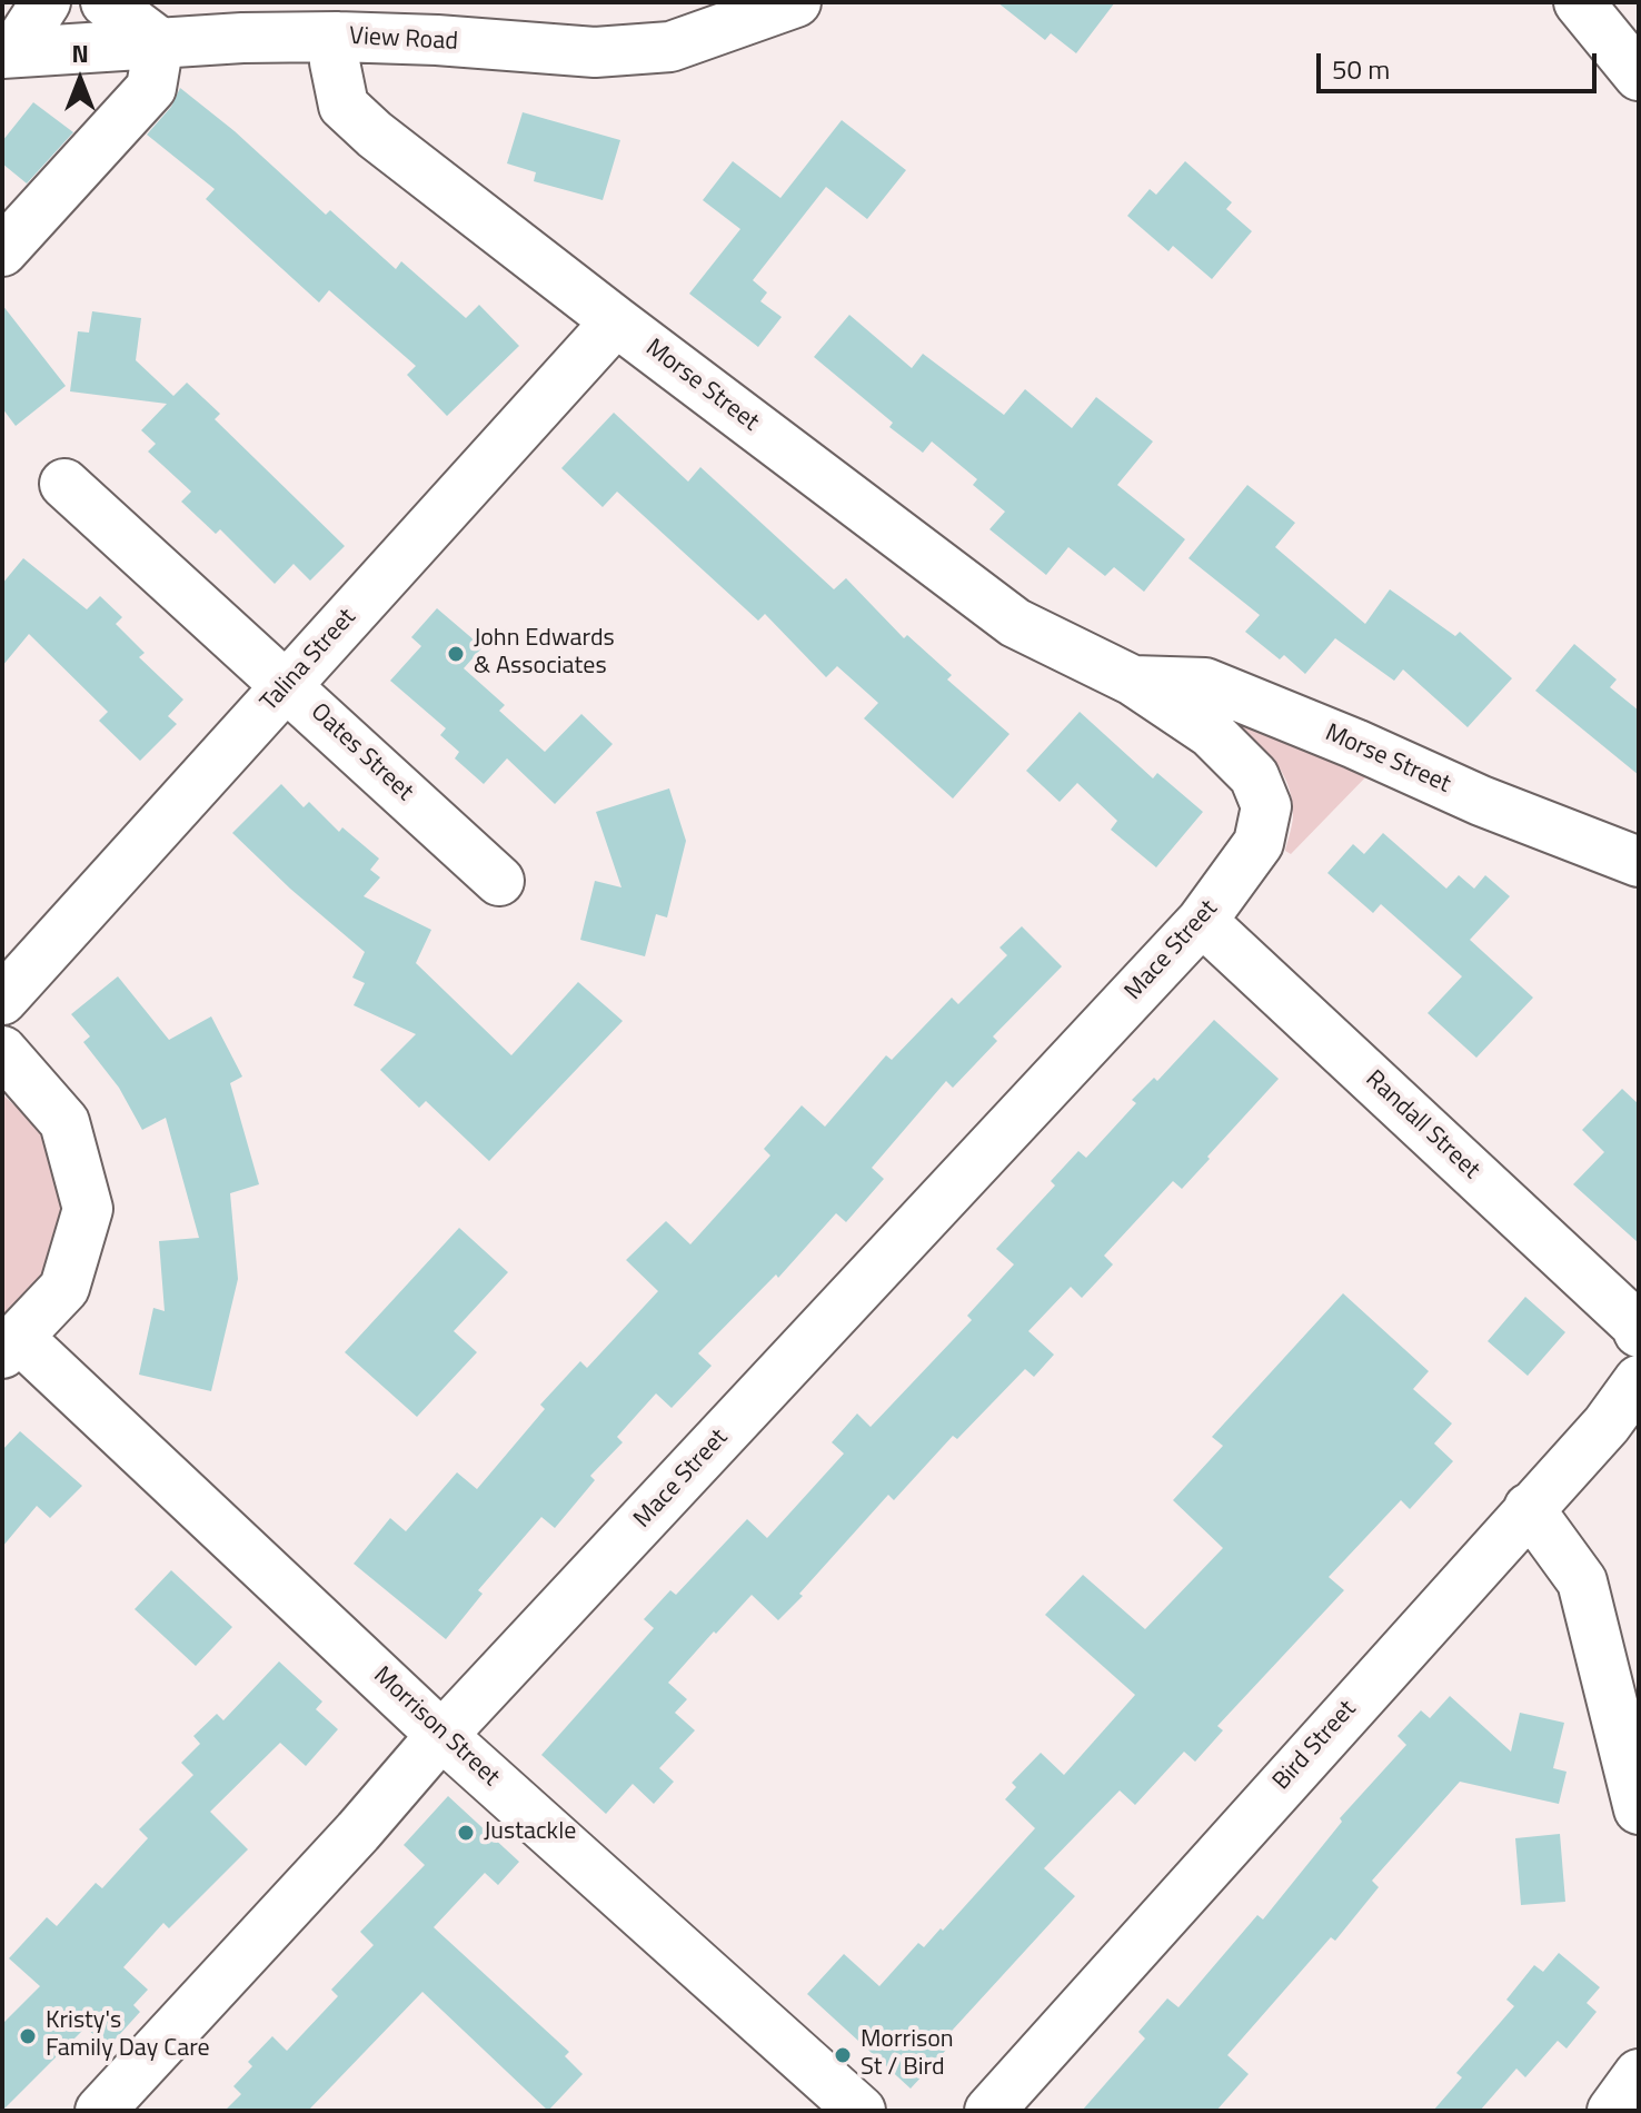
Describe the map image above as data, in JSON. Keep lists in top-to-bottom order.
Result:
{
  "streets": {
    "street": [
      "View Road",
      "Morse Street",
      "Talina Street",
      "Oates Street",
      "Mace Street",
      "Randall Street",
      "Morrison Street",
      "Bird Street"
    ]
  },
  "crossings": [
    ["View Road", "Morse Street"],
    ["Morse Street", "Talina Street"],
    ["Morse Street", "Mace Street"],
    ["Talina Street", "Oates Street"],
    ["Mace Street", "Randall Street"],
    ["Mace Street", "Morrison Street"]
  ],
  "places": [
    "John Edwards & Associates",
    "Justackle",
    "Kristy's Family Day Care",
    "Morrison St / Bird"
  ],
  "scale_bar": "50 m",
  "north": "top"
}
